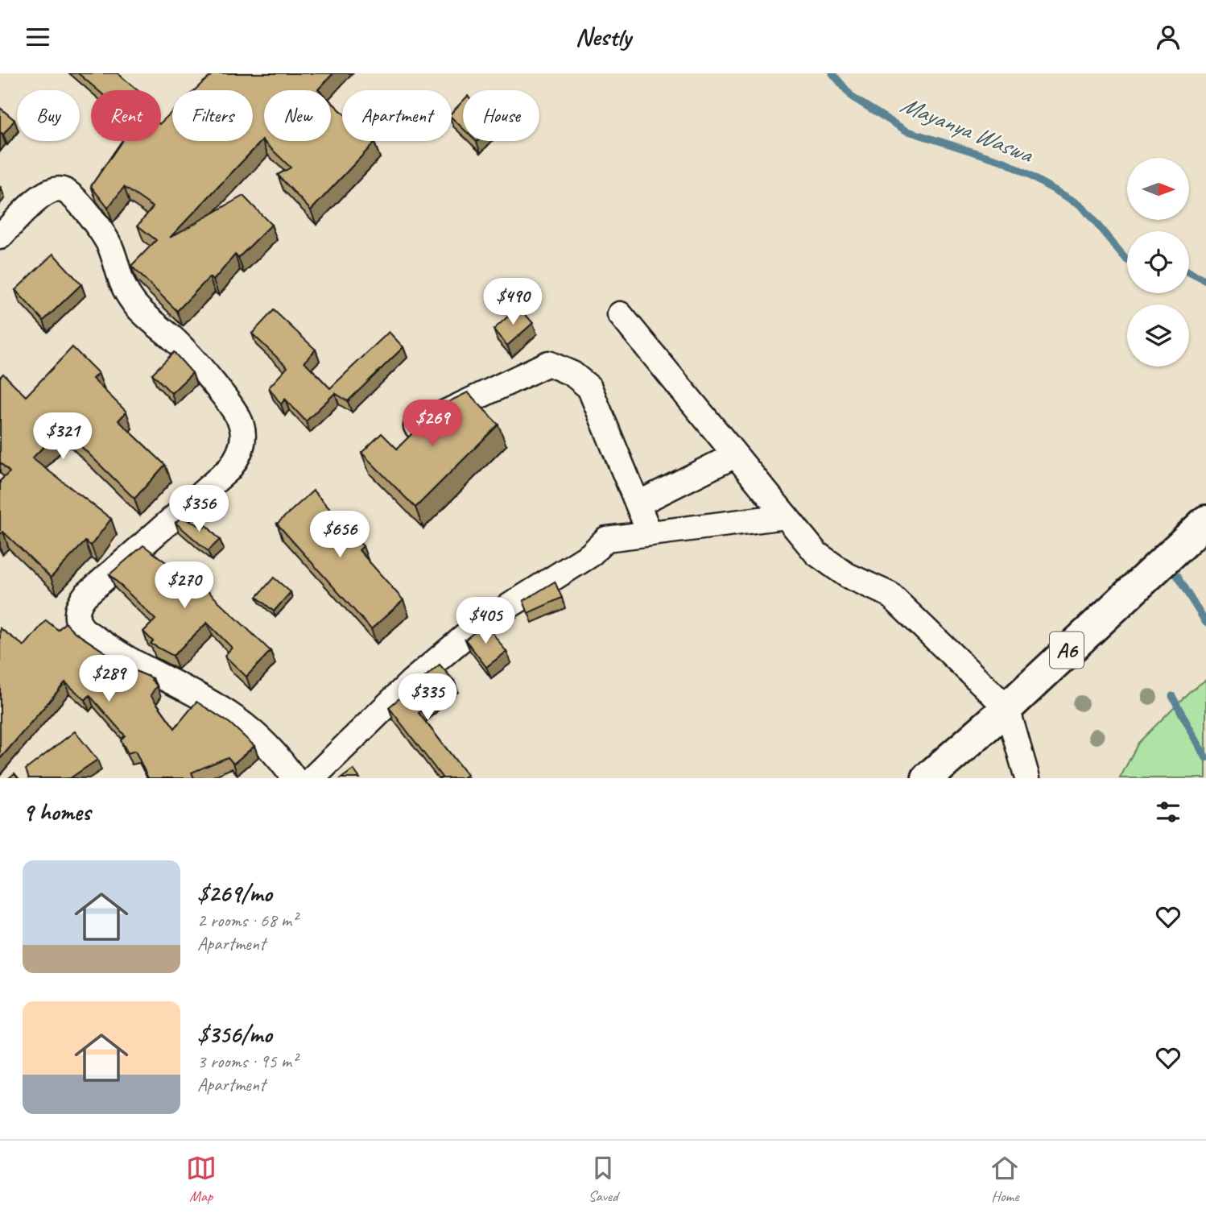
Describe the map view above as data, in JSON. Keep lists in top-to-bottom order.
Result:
{
  "streets": {
    "main road": ["A6"]
  },
  "water": ["Mayanya Waswa"],
  "north": "right",
  "page": {
    "header": "Nestly",
    "chip": [
      "Buy",
      "Rent",
      "Filters",
      "New",
      "Apartment",
      "House"
    ],
    "price": [
      "$490",
      "$269",
      "$321",
      "$356",
      "$656",
      "$270",
      "$405",
      "$289",
      "$335"
    ],
    "heading": "9 homes",
    "list": [
      {
        "name": "$269/mo",
        "note": "2 rooms · 68 m² · Apartment"
      },
      {
        "name": "$356/mo",
        "note": "3 rooms · 95 m² · Apartment"
      }
    ],
    "tabs": ["Map", "Saved", "Home"]
  }
}
